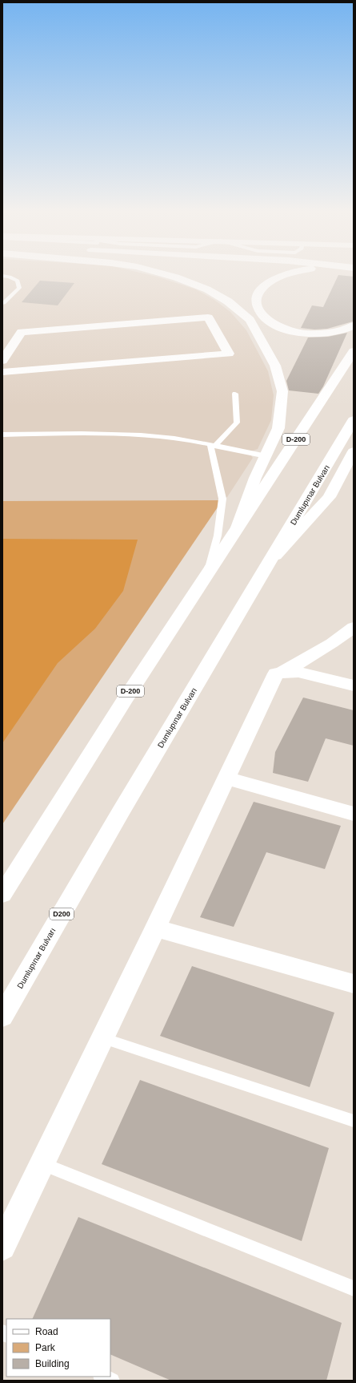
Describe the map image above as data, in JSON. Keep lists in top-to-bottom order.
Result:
{
  "streets": {
    "main road": ["D-200", "Dumlupınar Bulvarı", "D200"]
  },
  "legend": ["Road", "Park", "Building"]
}
